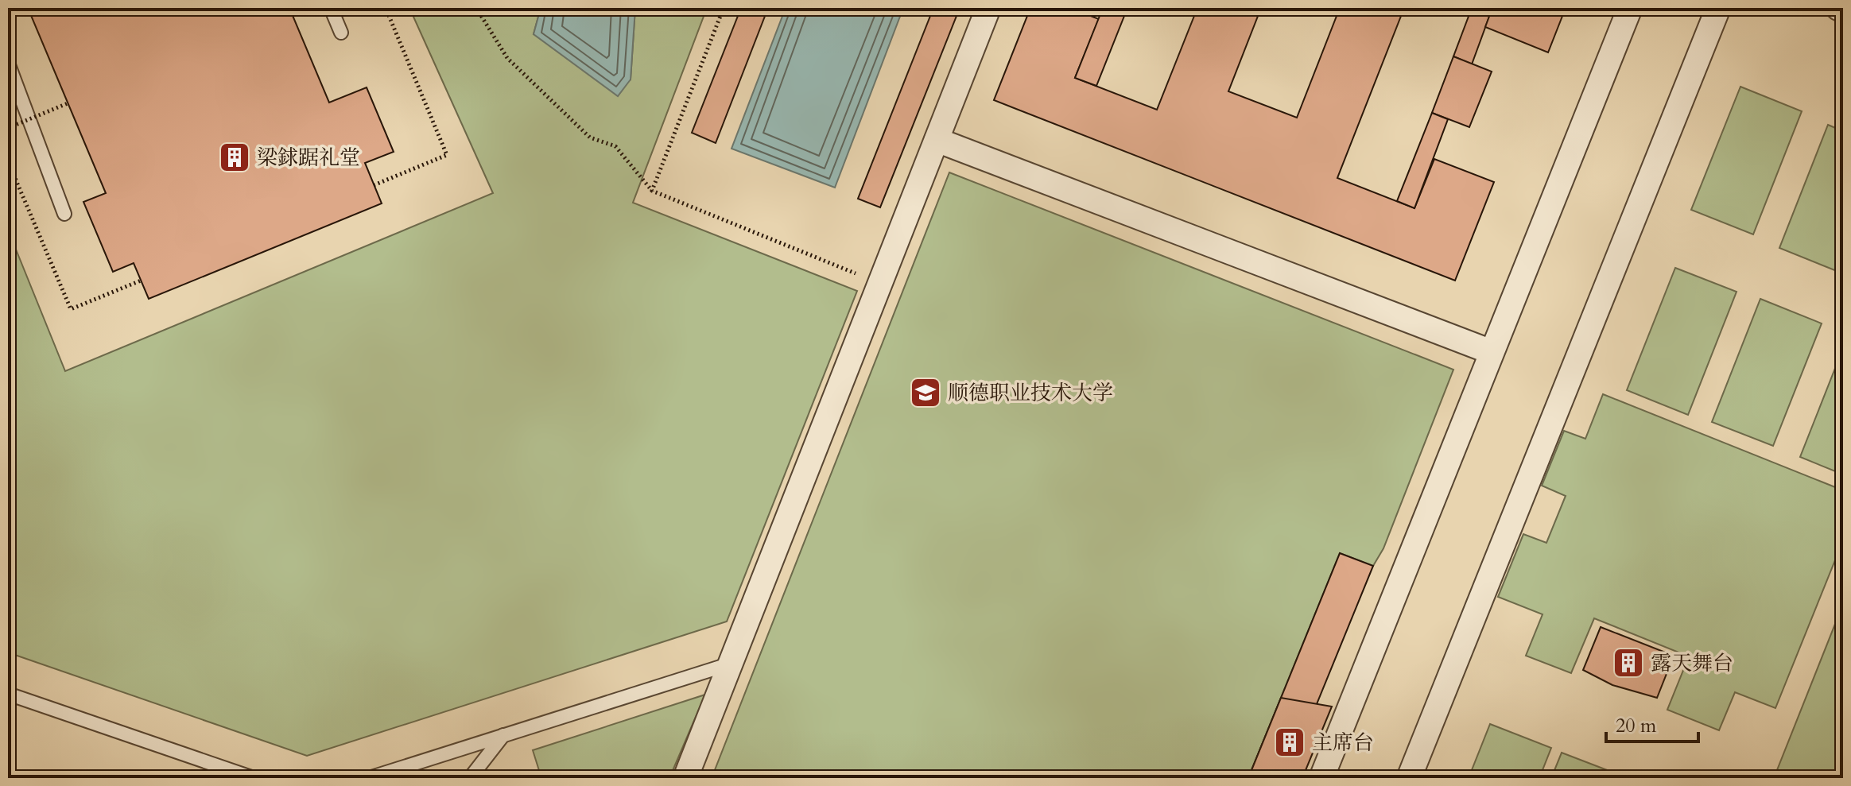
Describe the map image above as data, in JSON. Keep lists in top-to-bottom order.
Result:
{
  "places": {
    "building": ["梁銶踞礼堂", "露天舞台", "主席台"],
    "school or university": ["顺德职业技术大学"]
  },
  "scale_bar": "20 m"
}
